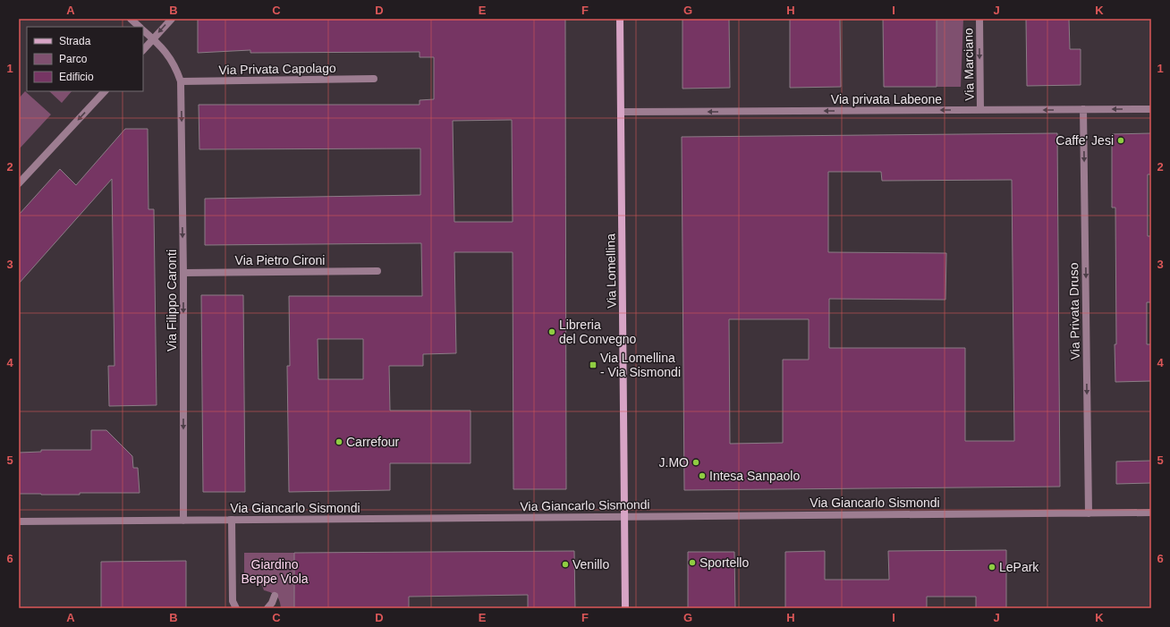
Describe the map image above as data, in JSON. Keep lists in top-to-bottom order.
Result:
{
  "streets": {
    "street": [
      "Via Marciano",
      "Via Privata Capolago",
      "Via privata Labeone",
      "Via Pietro Cironi",
      "Via Lomellina",
      "Via Filippo Caronti",
      "Via Privata Druso",
      "Via Giancarlo Sismondi"
    ]
  },
  "crossings": [
    ["Via Marciano", "Via privata Labeone"],
    ["Via Privata Capolago", "Via Filippo Caronti"],
    ["Via privata Labeone", "Via Lomellina"],
    ["Via privata Labeone", "Via Privata Druso"],
    ["Via Pietro Cironi", "Via Filippo Caronti"],
    ["Via Lomellina", "Via Giancarlo Sismondi"],
    ["Via Filippo Caronti", "Via Giancarlo Sismondi"],
    ["Via Privata Druso", "Via Giancarlo Sismondi"]
  ],
  "one_way": [
    "Via Marciano",
    "Via privata Labeone",
    "Via Filippo Caronti",
    "Via Privata Druso"
  ],
  "parks": ["Giardino Beppe Viola"],
  "places": {
    "other": [
      "Caffe' Jesi",
      "Libreria del Convegno",
      "Carrefour",
      "J.MO",
      "Intesa Sanpaolo",
      "Sportello",
      "Venillo",
      "LePark"
    ],
    "transit": ["Via Lomellina - Via Sismondi"]
  },
  "legend": ["Strada", "Parco", "Edificio"],
  "grid": {
    "columns": [
      "A",
      "B",
      "C",
      "D",
      "E",
      "F",
      "G",
      "H",
      "I",
      "J",
      "K"
    ],
    "rows": [
      "1",
      "2",
      "3",
      "4",
      "5",
      "6"
    ]
  }
}
